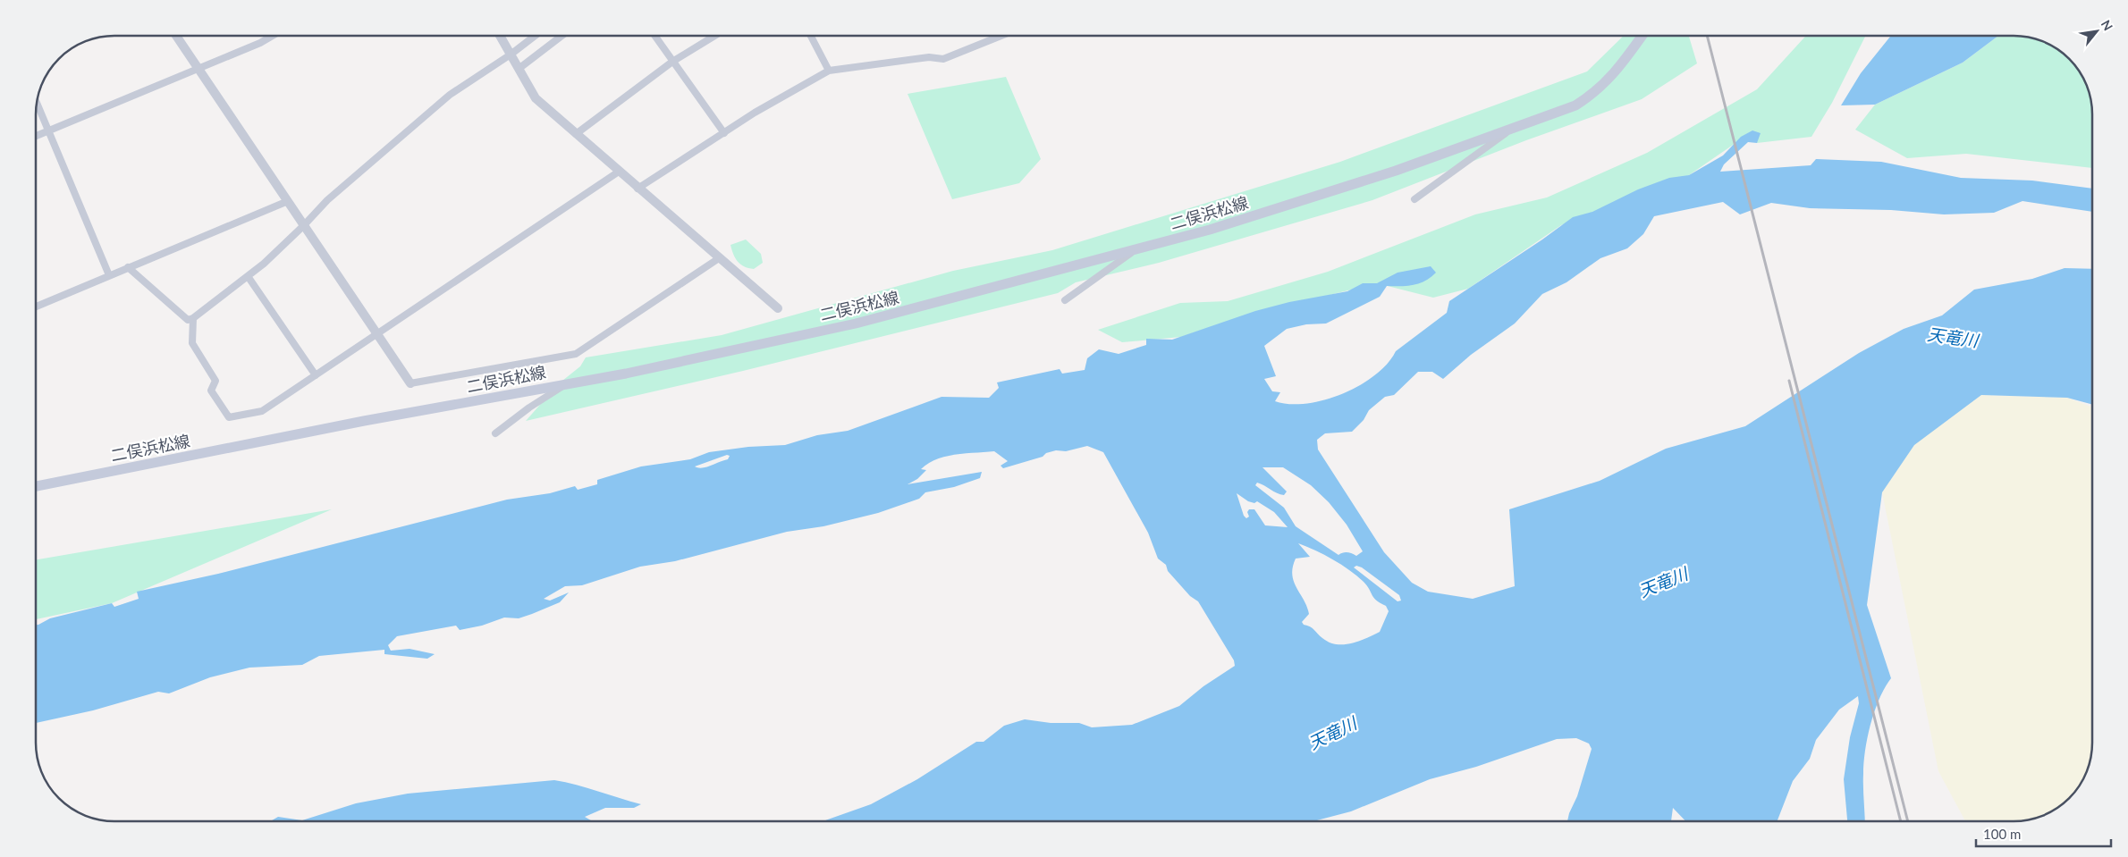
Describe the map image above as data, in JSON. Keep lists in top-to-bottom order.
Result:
{
  "streets": {
    "main road": ["二俣浜松線"]
  },
  "water": ["天竜川"],
  "scale_bar": "100 m",
  "north": "top right"
}
